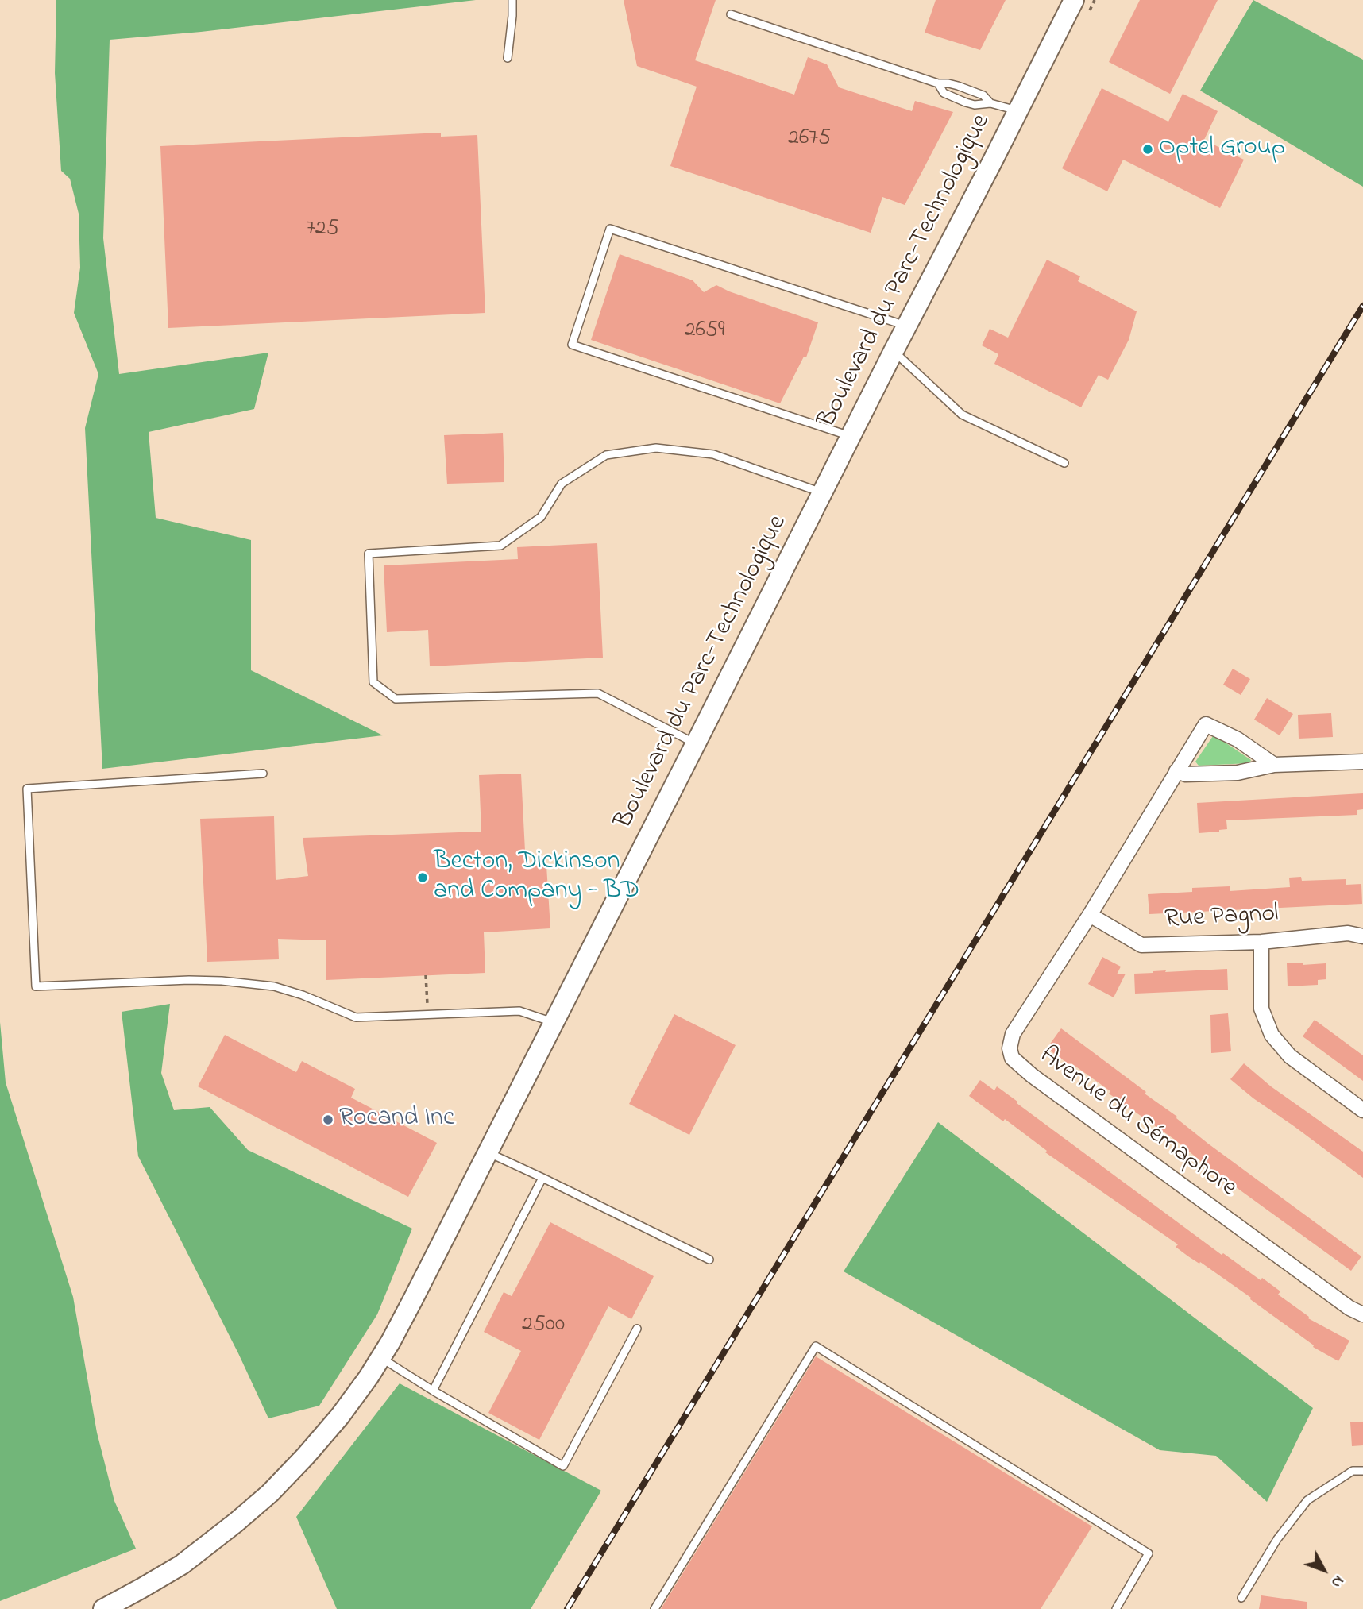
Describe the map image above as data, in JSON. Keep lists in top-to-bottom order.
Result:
{
  "streets": {
    "street": ["Boulevard du Parc-Technologique", "Rue Pagnol", "Avenue du Sémaphore"]
  },
  "crossings": [
    ["Rue Pagnol", "Avenue du Sémaphore"]
  ],
  "places": ["Optel Group", "Becton, Dickinson and Company - BD", "Rocand Inc"],
  "house_numbers": [
    "2675",
    "725",
    "2659",
    "2500"
  ],
  "north": "bottom right"
}
